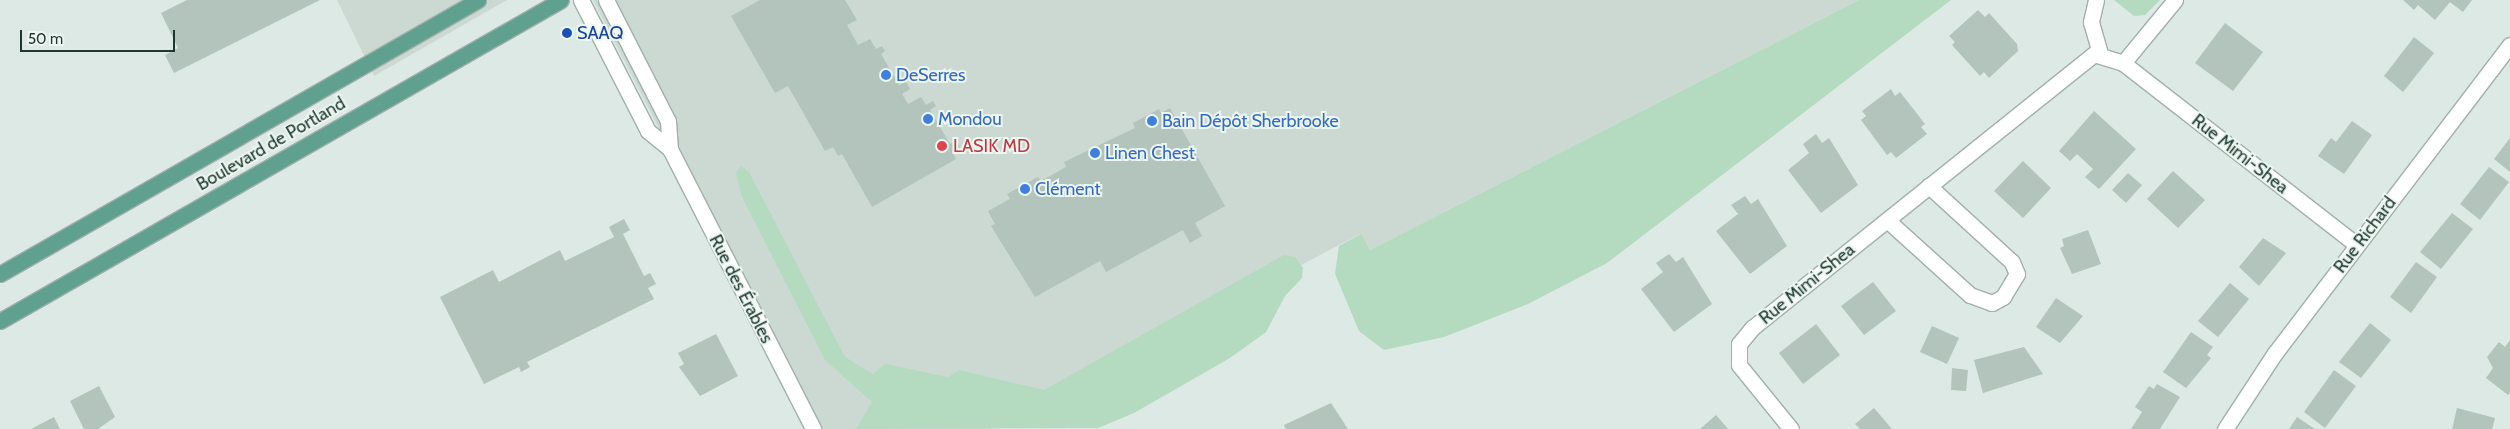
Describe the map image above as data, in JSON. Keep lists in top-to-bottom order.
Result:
{
  "streets": {
    "main road": ["Boulevard de Portland"],
    "street": ["Rue Mimi-Shea", "Rue Richard", "Rue des Érables"]
  },
  "crossings": [
    ["Rue Mimi-Shea", "Rue Richard"]
  ],
  "places": [
    "SAAQ",
    "DeSerres",
    "Mondou",
    "Bain Dépôt Sherbrooke",
    "LASIK MD",
    "Linen Chest",
    "Clément"
  ],
  "scale_bar": "50 m"
}
